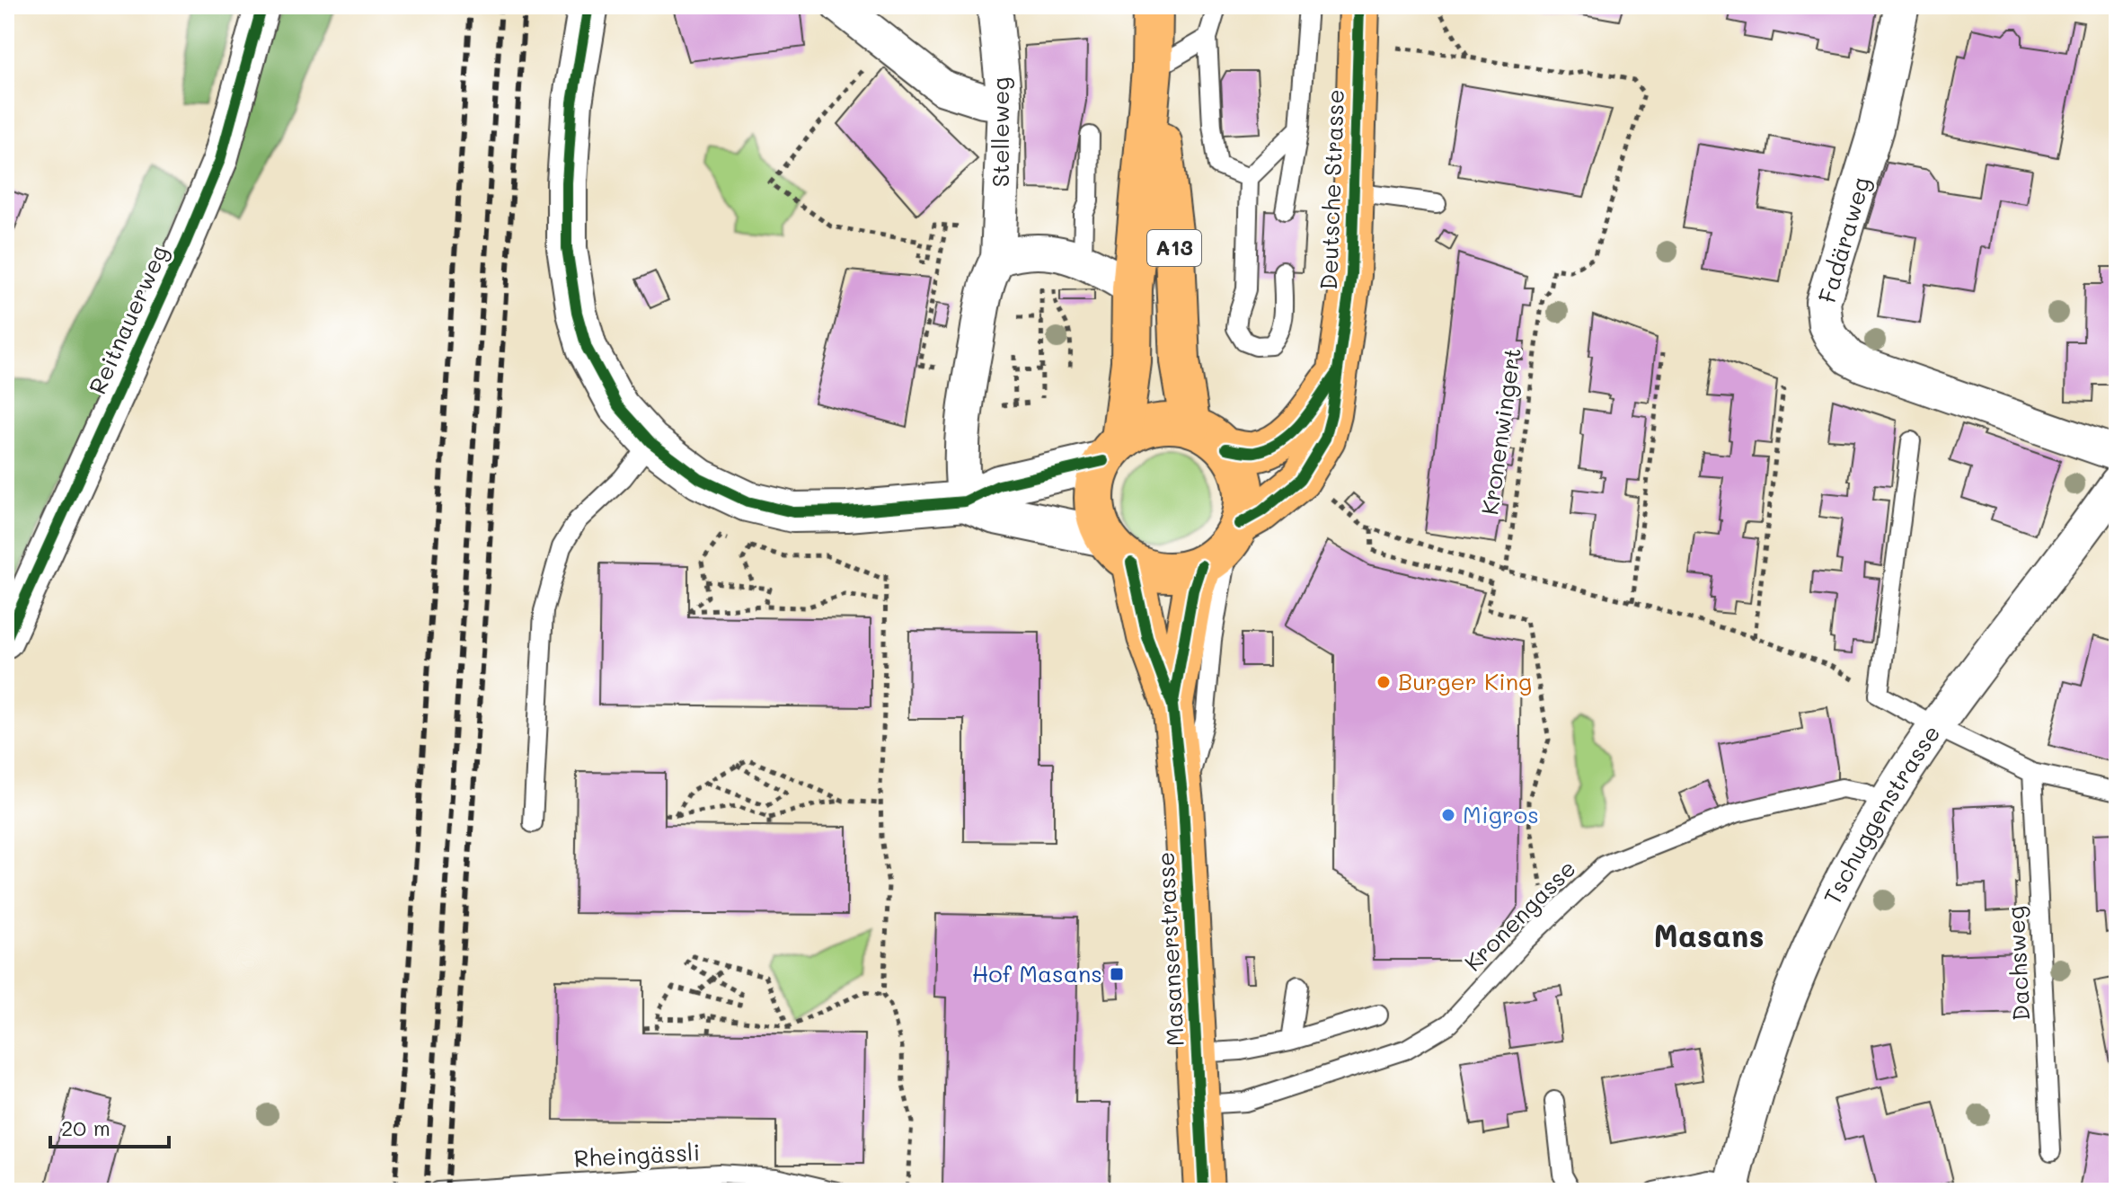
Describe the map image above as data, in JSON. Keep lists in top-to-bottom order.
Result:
{
  "streets": {
    "main road": ["Deutsche Strasse", "A13", "Masanserstrasse"],
    "street": [
      "Stelleweg",
      "Fadäraweg",
      "Reitnauerweg",
      "Tschuggenstrasse"
    ],
    "lane": ["Kronengasse", "Dachsweg", "Rheingässli"],
    "path": ["Kronenwingert"]
  },
  "crossings": [
    ["Deutsche Strasse", "A13"],
    ["Deutsche Strasse", "Masanserstrasse"],
    ["A13", "Masanserstrasse"],
    ["Tschuggenstrasse", "Kronengasse"],
    ["Kronengasse", "Masanserstrasse"]
  ],
  "districts": ["Masans"],
  "places": {
    "other": ["Burger King", "Migros"],
    "transit": ["Hof Masans"]
  },
  "scale_bar": "20 m"
}
